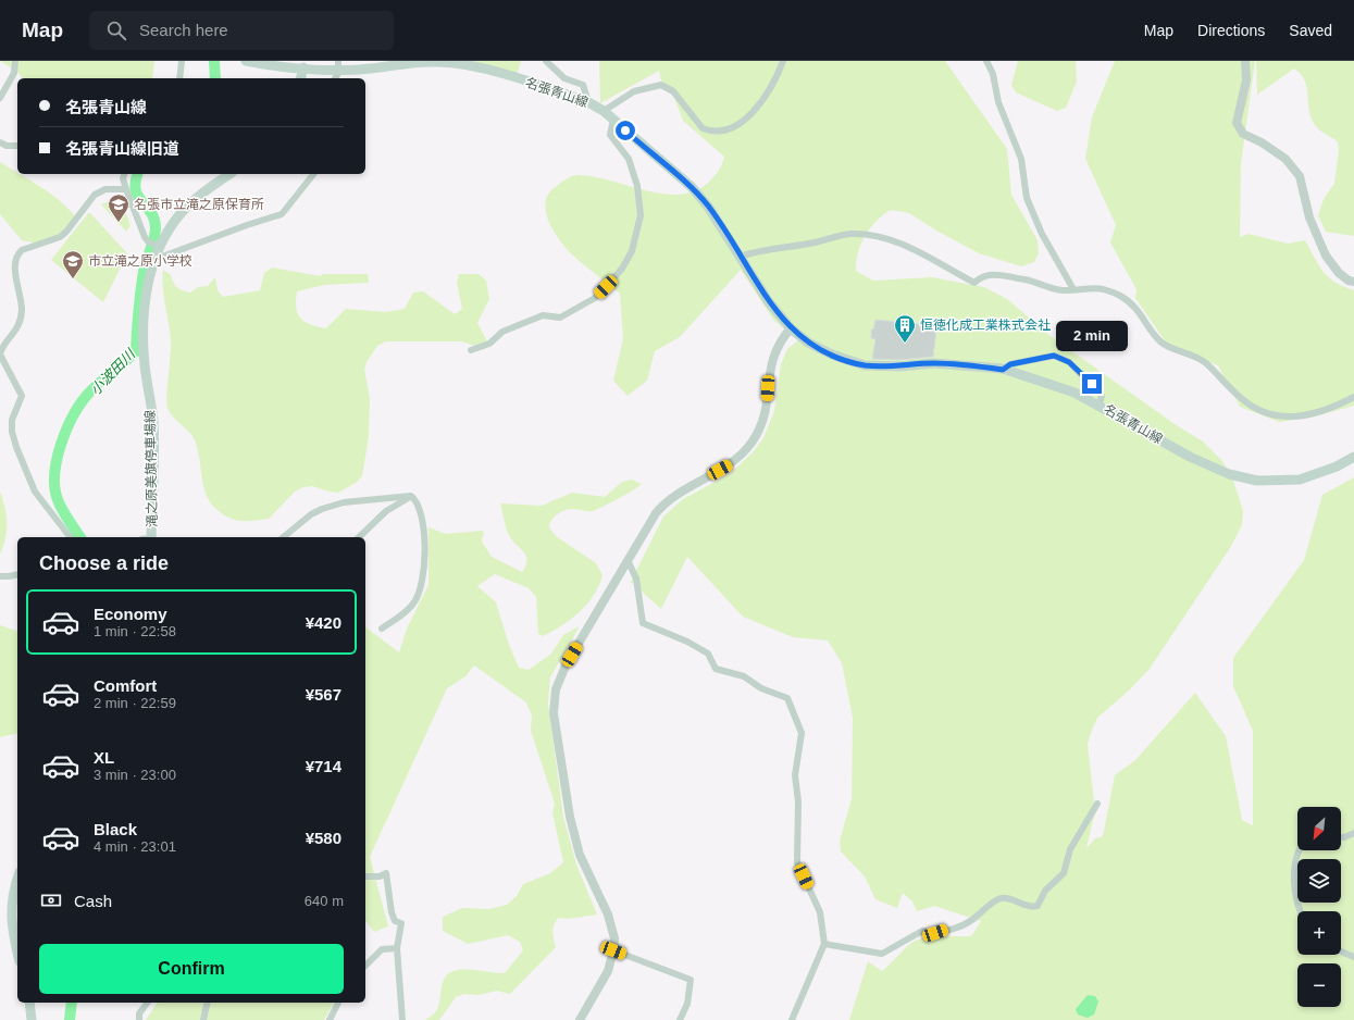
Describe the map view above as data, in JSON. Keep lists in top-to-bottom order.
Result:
{
  "streets": {
    "main road": ["名張青山線", "滝之原美旗停車場線"]
  },
  "water": ["小波田川"],
  "places": {
    "school or university": ["名張市立滝之原保育所", "市立滝之原小学校"],
    "building": ["恒徳化成工業株式会社"]
  },
  "north": "bottom left",
  "page": {
    "header": "Map",
    "search": "Search here",
    "nav": ["Map", "Directions", "Saved"],
    "banner": ["名張青山線", "名張青山線旧道"],
    "bubble": "2 min",
    "heading": "Choose a ride",
    "list": [
      {
        "name": "Economy",
        "note": "1 min · 22:58",
        "value": "¥420"
      },
      {
        "name": "Comfort",
        "note": "2 min · 22:59",
        "value": "¥567"
      },
      {
        "name": "XL",
        "note": "3 min · 23:00",
        "value": "¥714"
      },
      {
        "name": "Black",
        "note": "4 min · 23:01",
        "value": "¥580"
      }
    ],
    "map_buttons": ["+", "−"],
    "pay": ["Cash", "640 m"],
    "buttons": "Confirm"
  }
}
